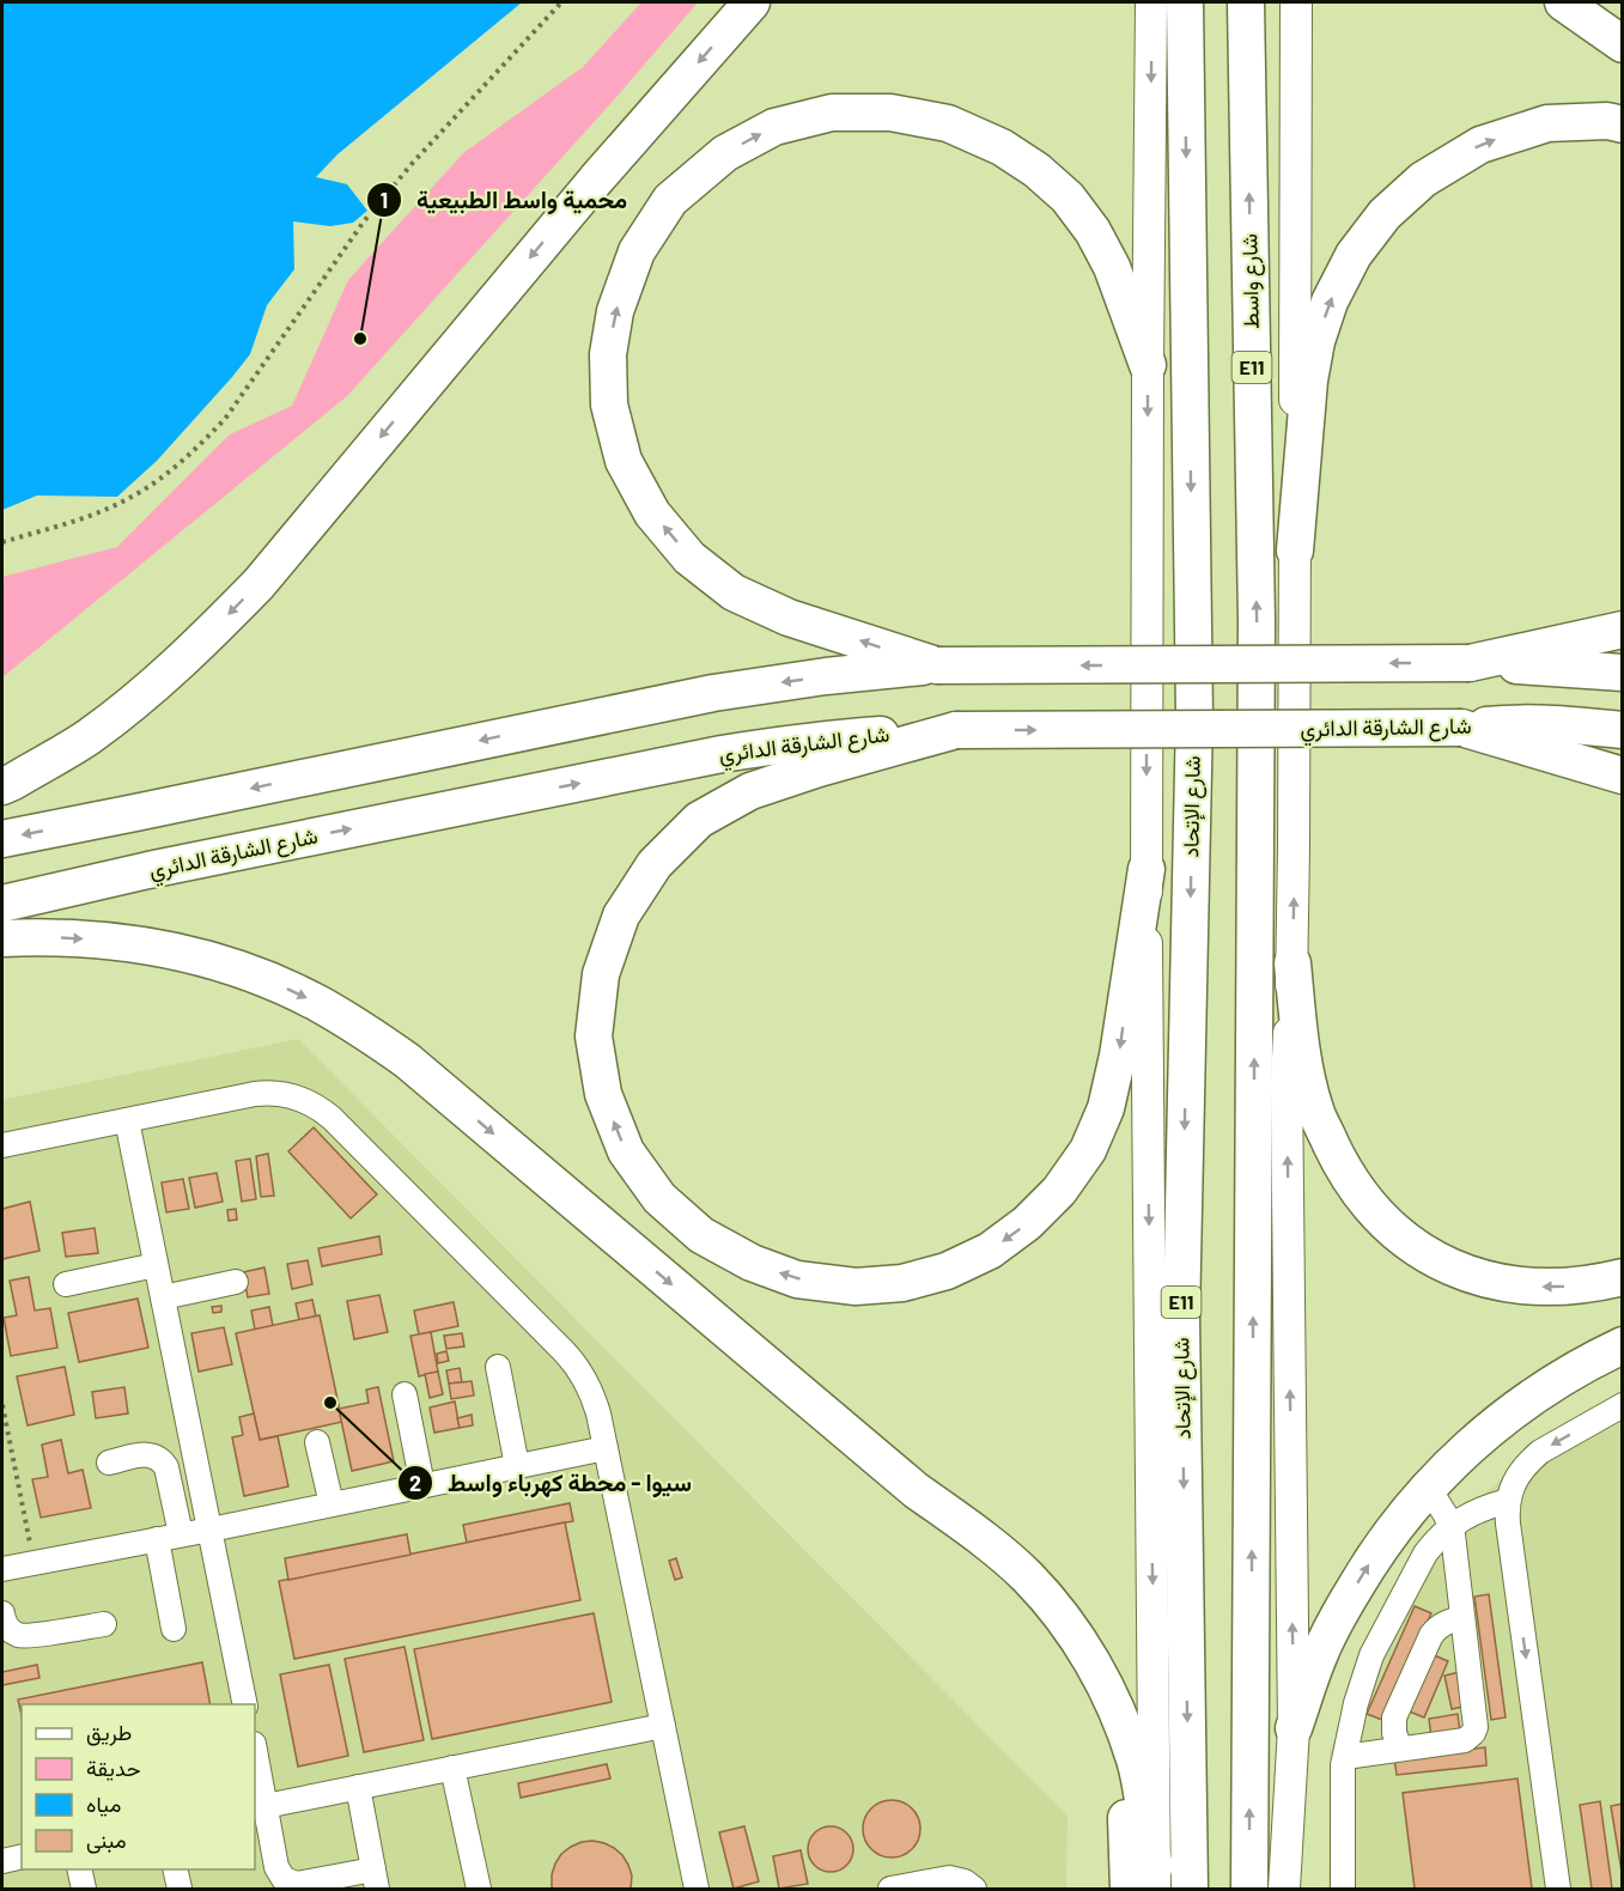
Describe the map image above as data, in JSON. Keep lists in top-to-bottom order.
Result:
{
  "streets": {
    "highway": [
      "شارع واسط",
      "E11",
      "شارع الشارقة الدائري",
      "شارع الإتحاد"
    ]
  },
  "one_way": ["شارع واسط", "شارع الإتحاد"],
  "places": ["محمية واسط الطبيعية", "سيوا - محطة كهرباء واسط"],
  "legend": [
    "طريق",
    "حديقة",
    "مياه",
    "مبنى"
  ]
}
